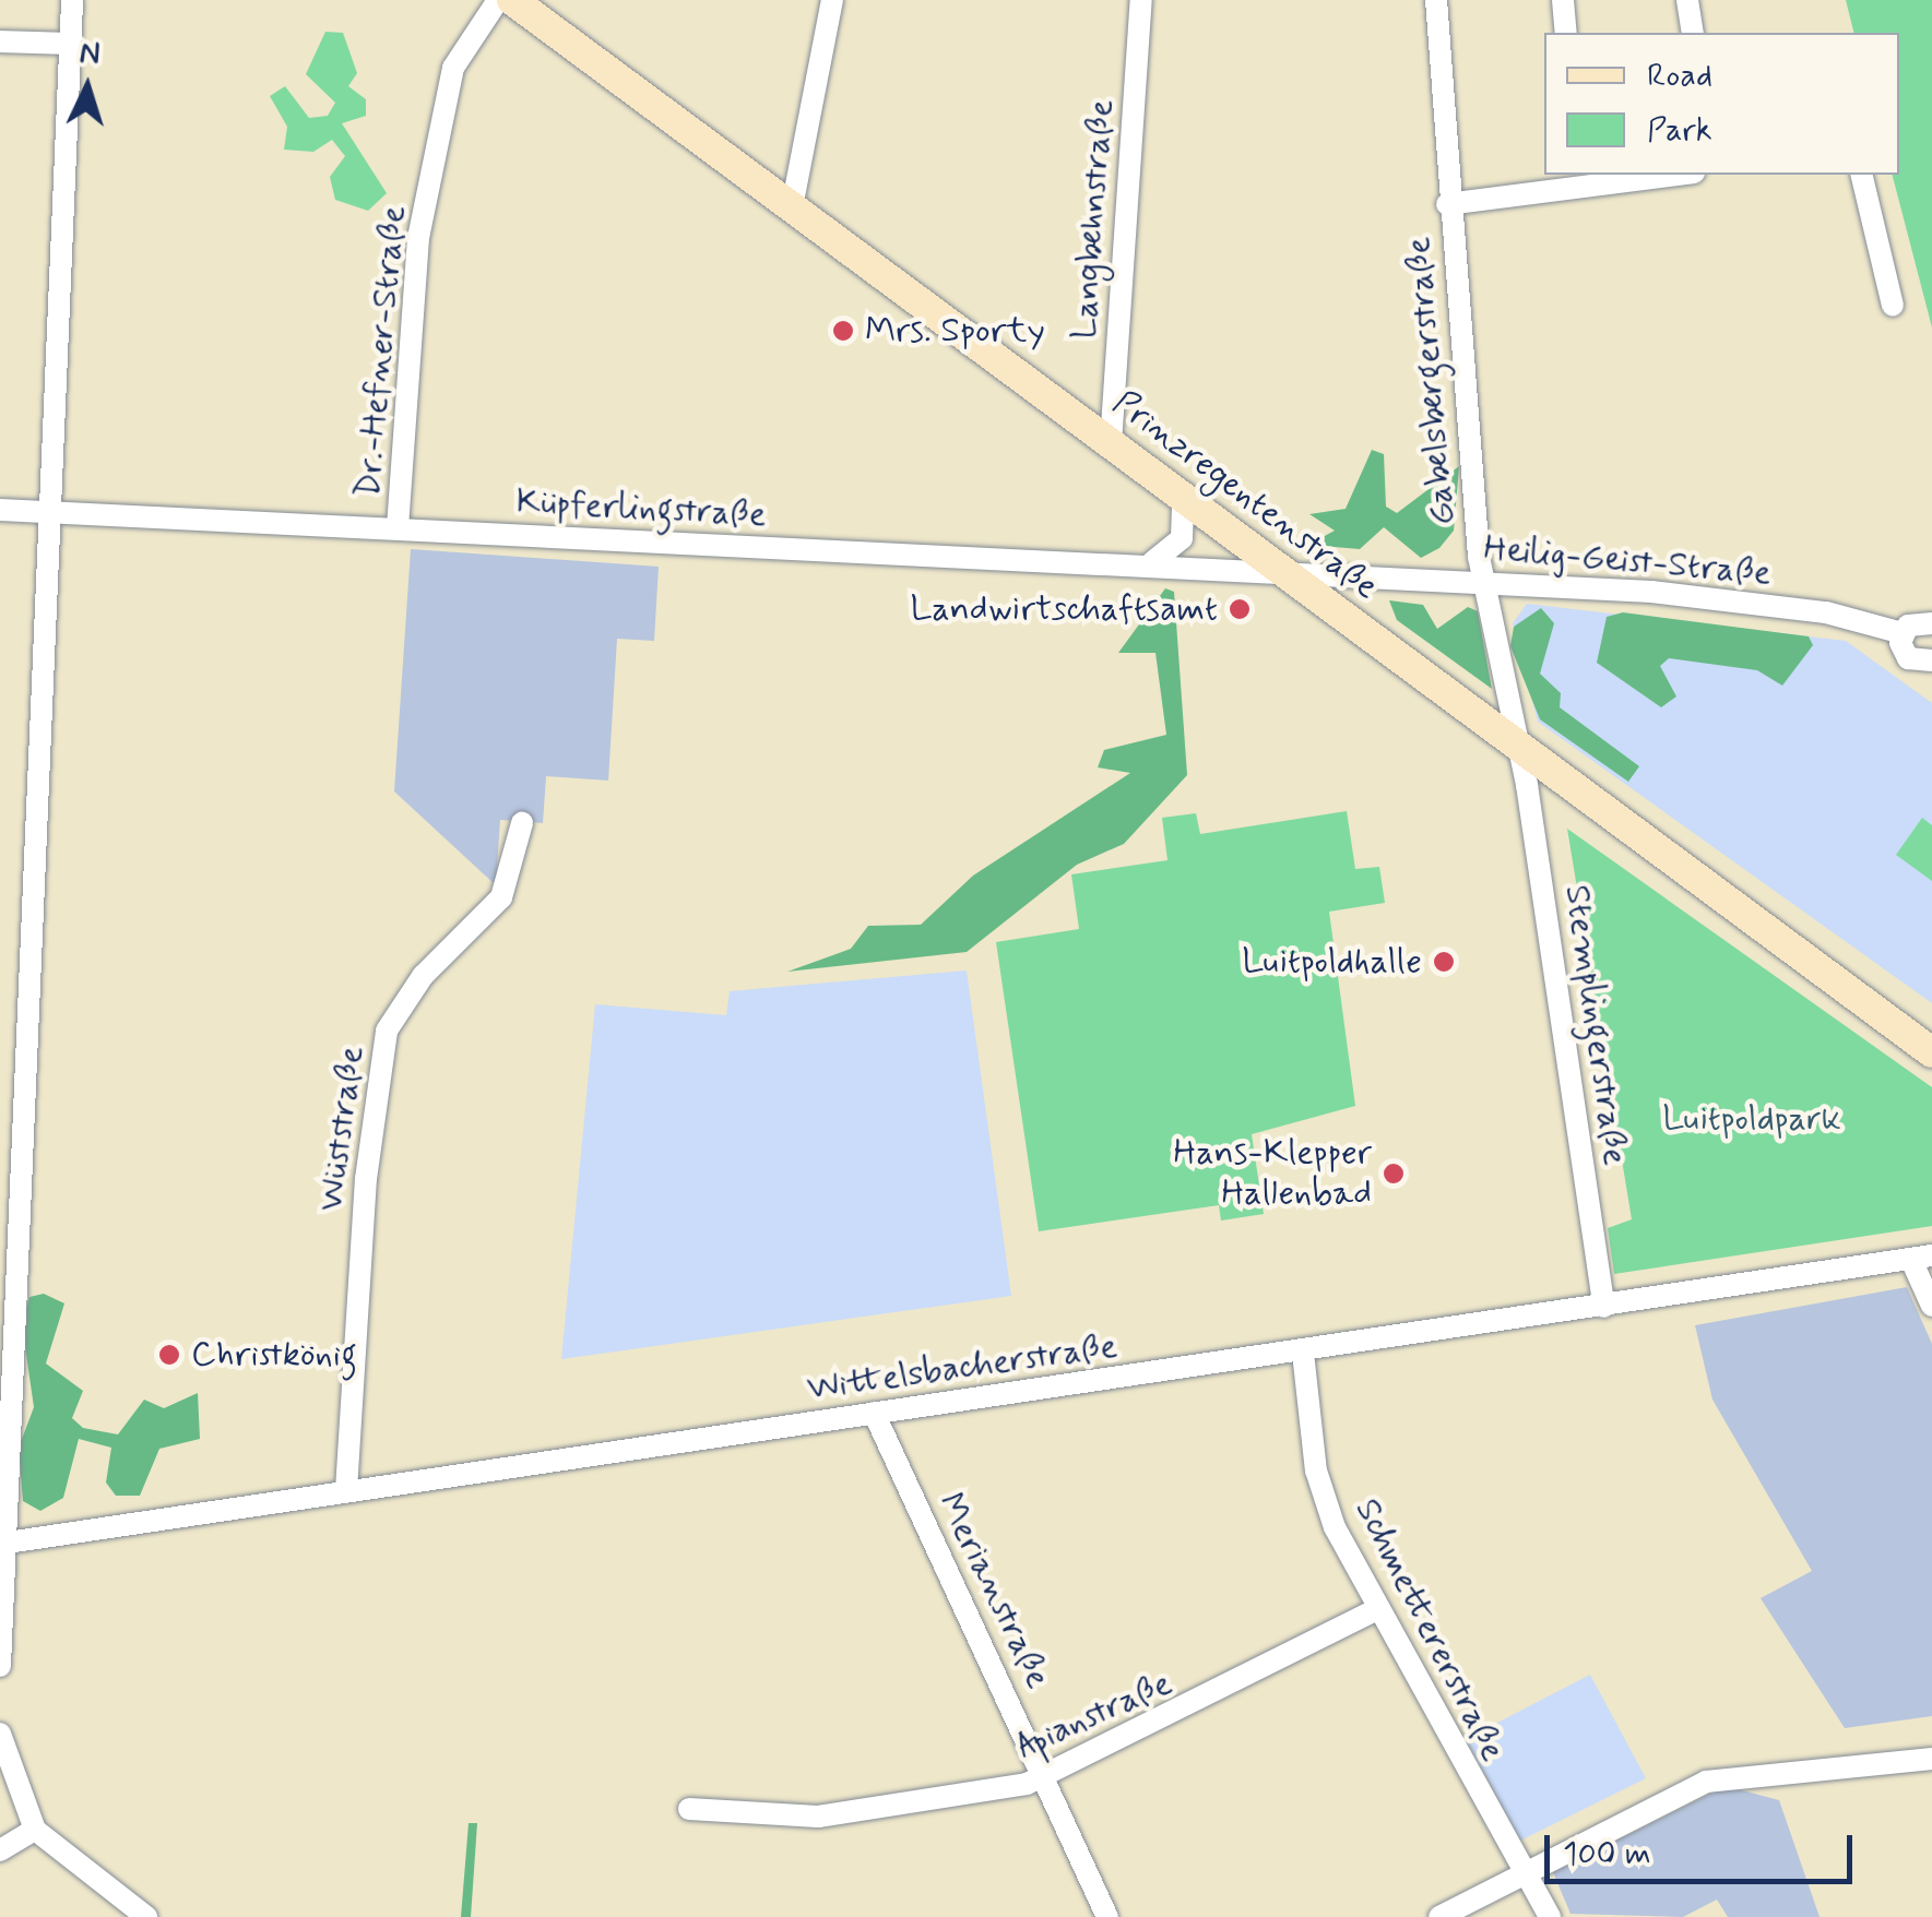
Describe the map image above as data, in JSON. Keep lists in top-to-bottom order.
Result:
{
  "streets": {
    "main road": ["Prinzregentenstraße"],
    "street": [
      "Langbehnstraße",
      "Dr.-Hefner-Straße",
      "Gabelsbergerstraße",
      "Küpferlingstraße",
      "Heilig-Geist-Straße",
      "Stemplingerstraße",
      "Wüststraße",
      "Wittelsbacherstraße",
      "Merianstraße",
      "Schmettererstraße",
      "Apianstraße"
    ]
  },
  "crossings": [
    ["Langbehnstraße", "Prinzregentenstraße"],
    ["Dr.-Hefner-Straße", "Küpferlingstraße"],
    ["Gabelsbergerstraße", "Prinzregentenstraße"],
    ["Gabelsbergerstraße", "Heilig-Geist-Straße"],
    ["Gabelsbergerstraße", "Stemplingerstraße"],
    ["Prinzregentenstraße", "Küpferlingstraße"],
    ["Prinzregentenstraße", "Heilig-Geist-Straße"],
    ["Prinzregentenstraße", "Stemplingerstraße"],
    ["Küpferlingstraße", "Heilig-Geist-Straße"],
    ["Stemplingerstraße", "Wittelsbacherstraße"],
    ["Wüststraße", "Wittelsbacherstraße"],
    ["Wittelsbacherstraße", "Merianstraße"],
    ["Wittelsbacherstraße", "Schmettererstraße"],
    ["Merianstraße", "Apianstraße"],
    ["Schmettererstraße", "Apianstraße"]
  ],
  "parks": ["Luitpoldpark"],
  "places": [
    "Mrs. Sporty",
    "Landwirtschaftsamt",
    "Luitpoldhalle",
    "Hans-Klepper Hallenbad",
    "Christkönig"
  ],
  "legend": ["Road", "Park"],
  "scale_bar": "100 m",
  "north": "top"
}
